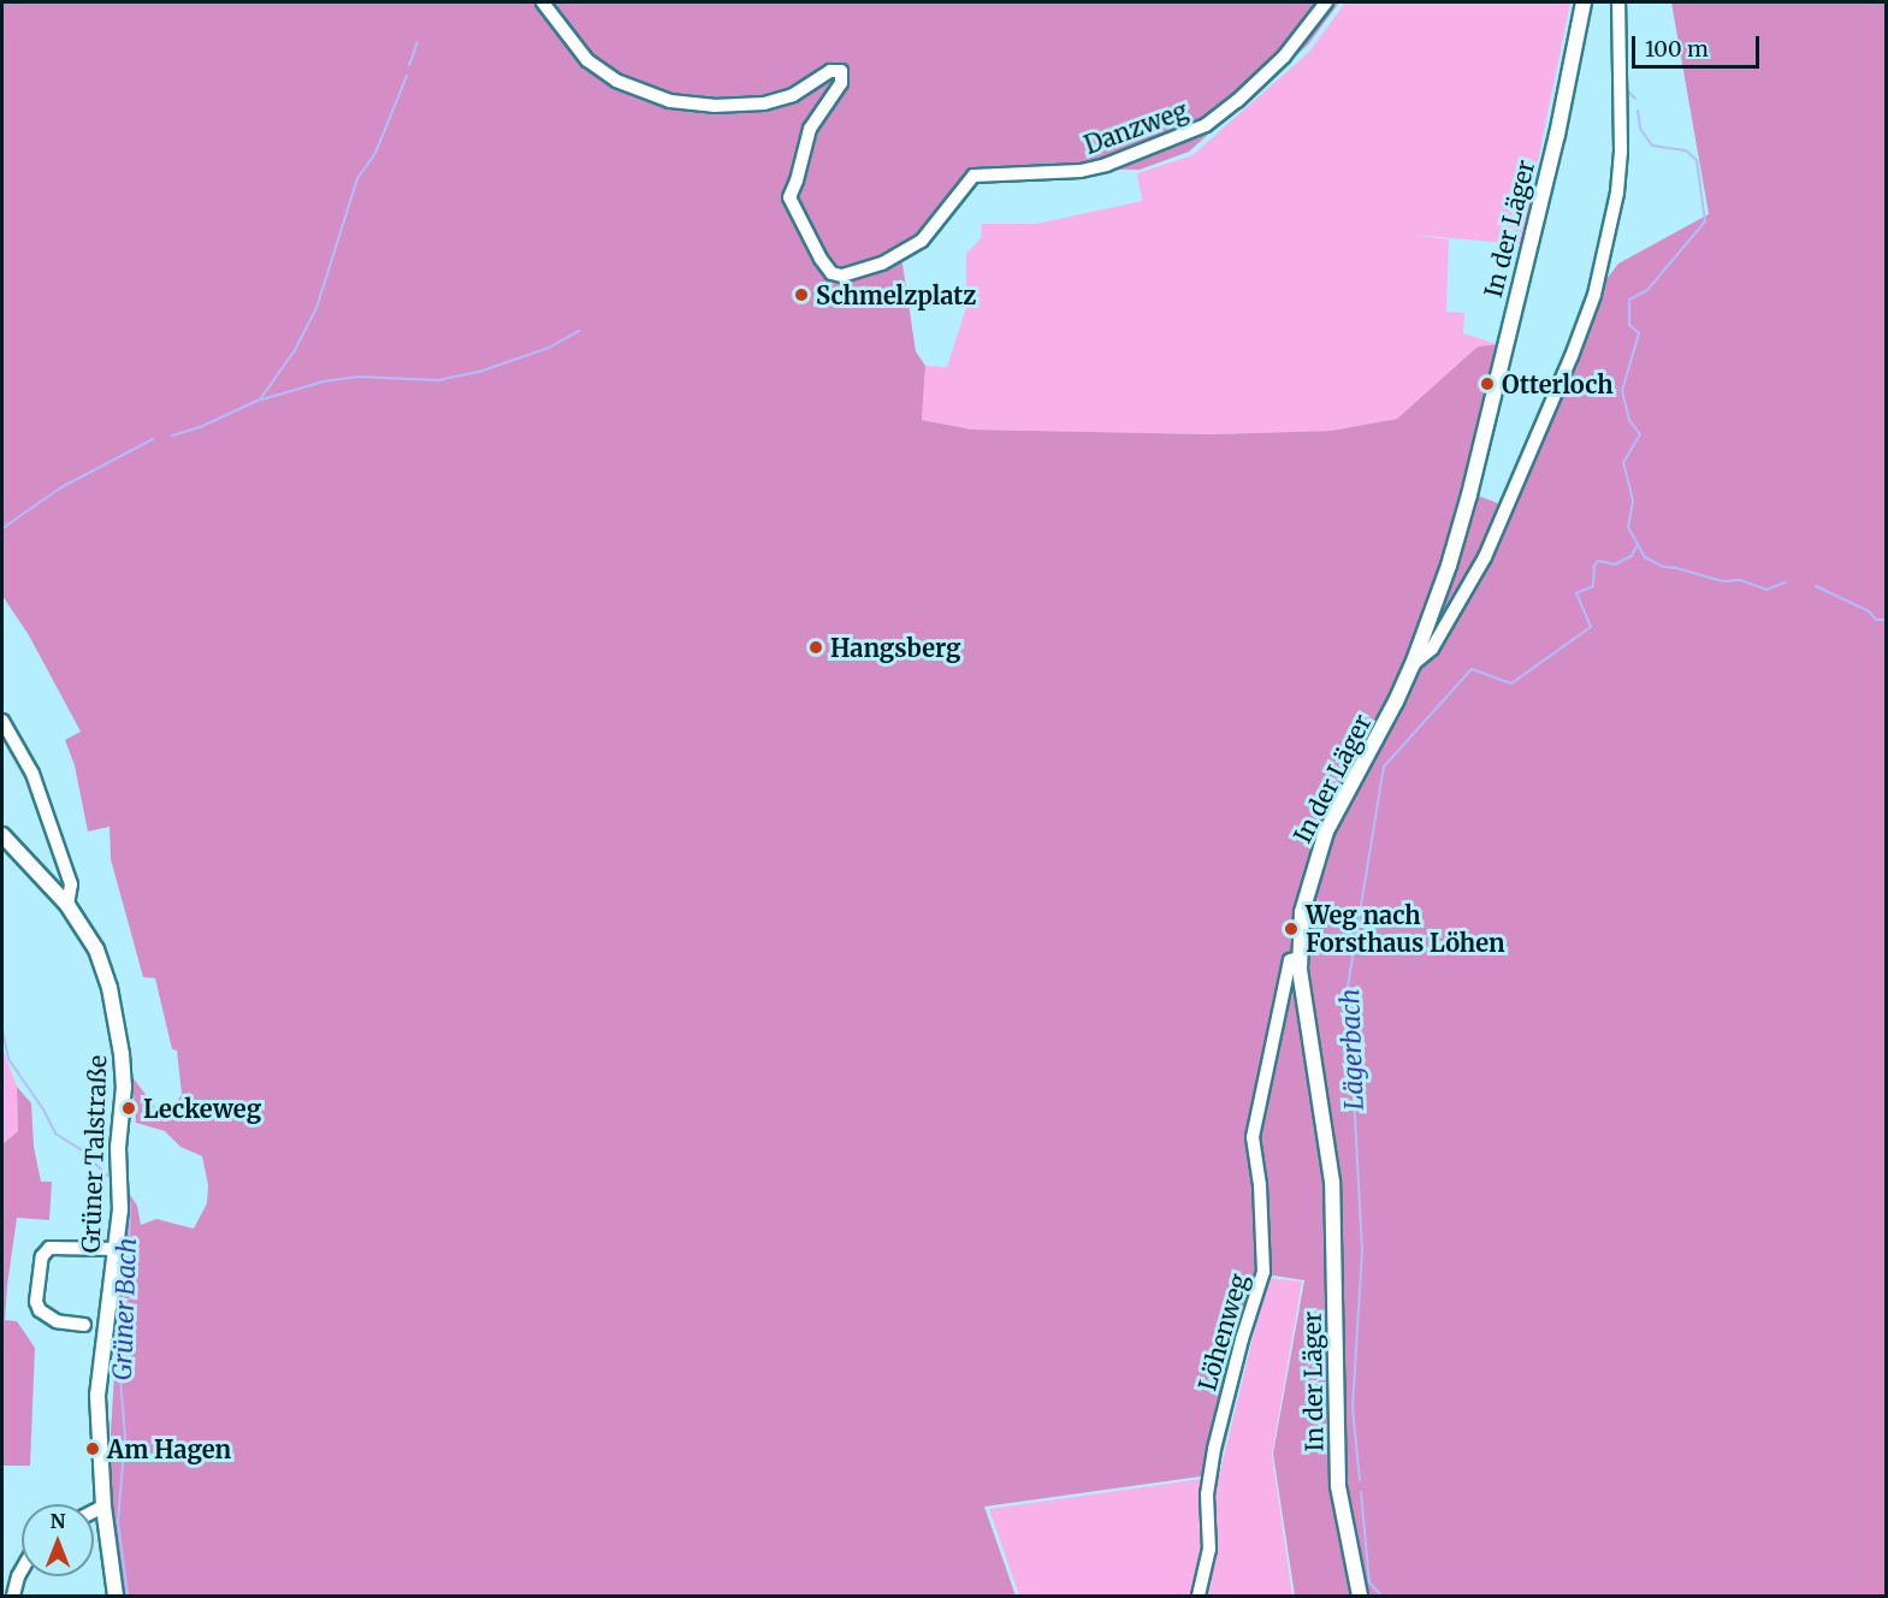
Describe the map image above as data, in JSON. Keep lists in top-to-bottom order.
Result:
{
  "streets": {
    "main road": ["In der Läger", "Grüner Talstraße"],
    "street": ["Danzweg", "Löhenweg"]
  },
  "crossings": [
    ["In der Läger", "Löhenweg"]
  ],
  "water": ["Lägerbach", "Grüner Bach"],
  "places": [
    "Schmelzplatz",
    "Otterloch",
    "Hangsberg",
    "Weg nach Forsthaus Löhen",
    "Leckeweg",
    "Am Hagen"
  ],
  "scale_bar": "100 m",
  "north": "top"
}
